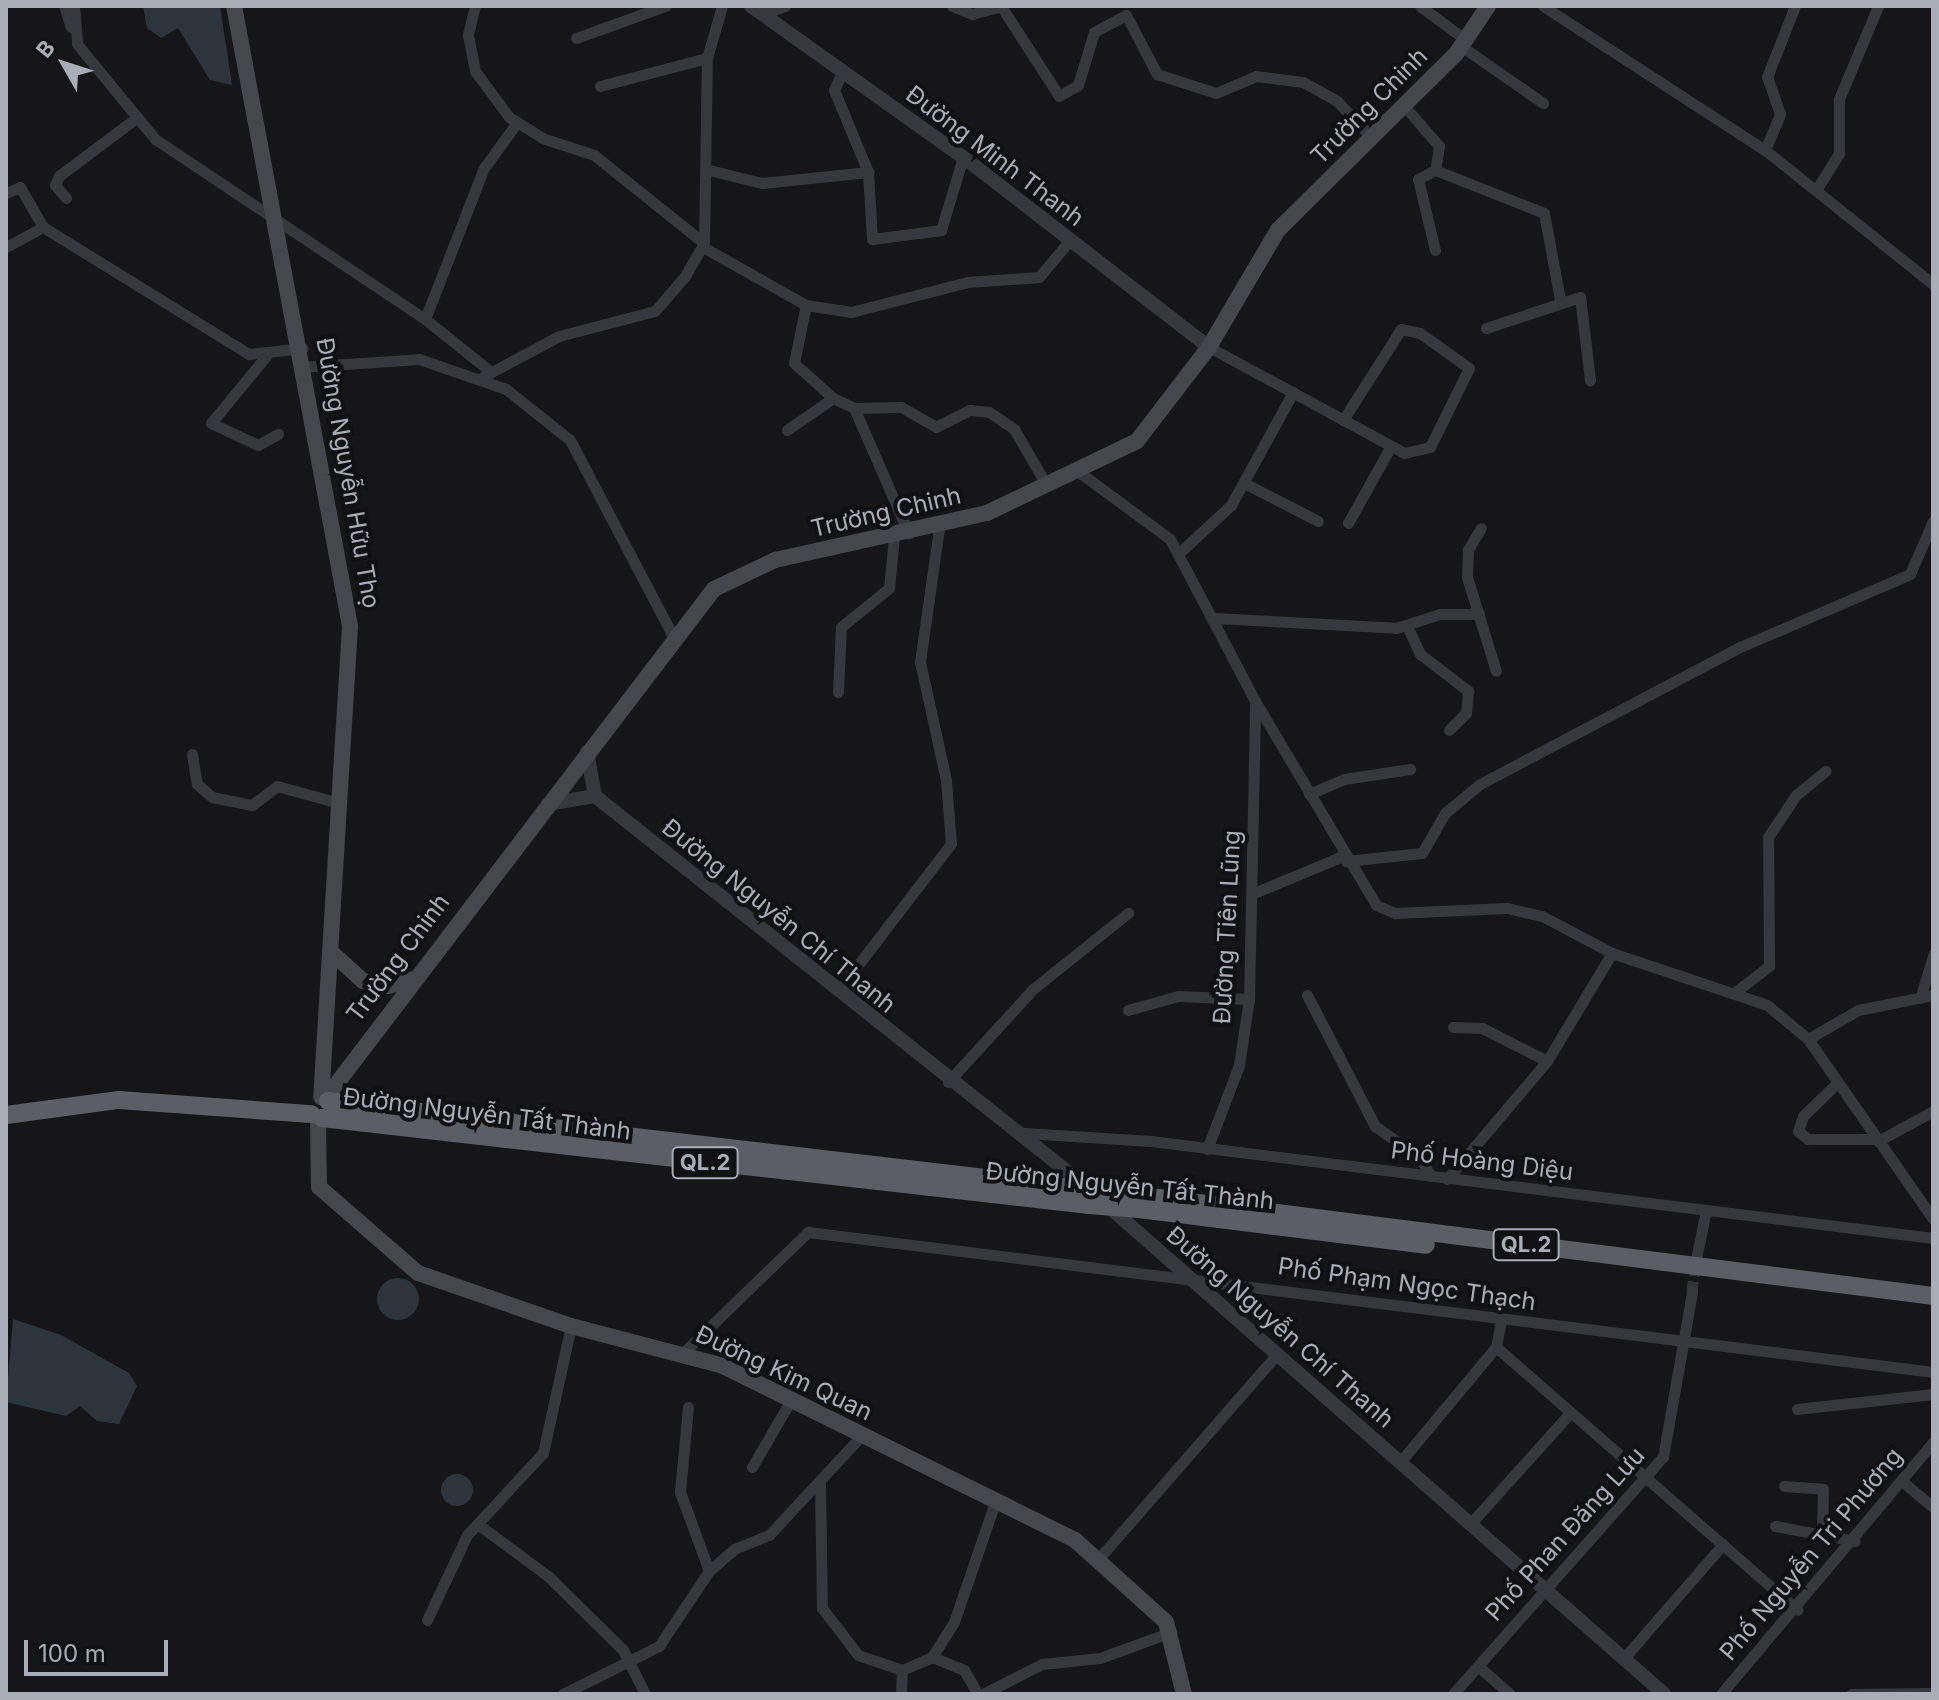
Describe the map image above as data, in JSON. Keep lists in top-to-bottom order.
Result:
{
  "streets": {
    "highway": ["Đường Nguyễn Tất Thành", "QL.2"],
    "main road": ["Trường Chinh", "Đường Nguyễn Hữu Thọ", "Đường Kim Quan"],
    "street": [
      "Đường Minh Thanh",
      "Đường Nguyễn Chí Thanh",
      "Đường Tiên Lũng",
      "Phố Hoàng Diệu",
      "Phố Phạm Ngọc Thạch",
      "Phố Phan Đăng Lưu",
      "Phố Nguyễn Tri Phương"
    ]
  },
  "crossings": [
    ["Trường Chinh", "Đường Minh Thanh"],
    ["Trường Chinh", "Đường Nguyễn Hữu Thọ"],
    ["Trường Chinh", "Đường Nguyễn Tất Thành"],
    ["Trường Chinh", "QL.2"],
    ["Trường Chinh", "Đường Kim Quan"],
    ["Đường Nguyễn Hữu Thọ", "Đường Nguyễn Tất Thành"],
    ["Đường Nguyễn Hữu Thọ", "QL.2"],
    ["Đường Nguyễn Hữu Thọ", "Đường Kim Quan"],
    ["Đường Nguyễn Chí Thanh", "Phố Hoàng Diệu"],
    ["Đường Nguyễn Chí Thanh", "Phố Phạm Ngọc Thạch"],
    ["Đường Nguyễn Chí Thanh", "Phố Phan Đăng Lưu"],
    ["Đường Tiên Lũng", "Phố Hoàng Diệu"],
    ["Đường Nguyễn Tất Thành", "QL.2"],
    ["Đường Nguyễn Tất Thành", "Đường Kim Quan"],
    ["QL.2", "Đường Kim Quan"],
    ["Phố Phạm Ngọc Thạch", "Đường Kim Quan"],
    ["Phố Phạm Ngọc Thạch", "Phố Phan Đăng Lưu"]
  ],
  "scale_bar": "100 m",
  "north": "top left"
}
